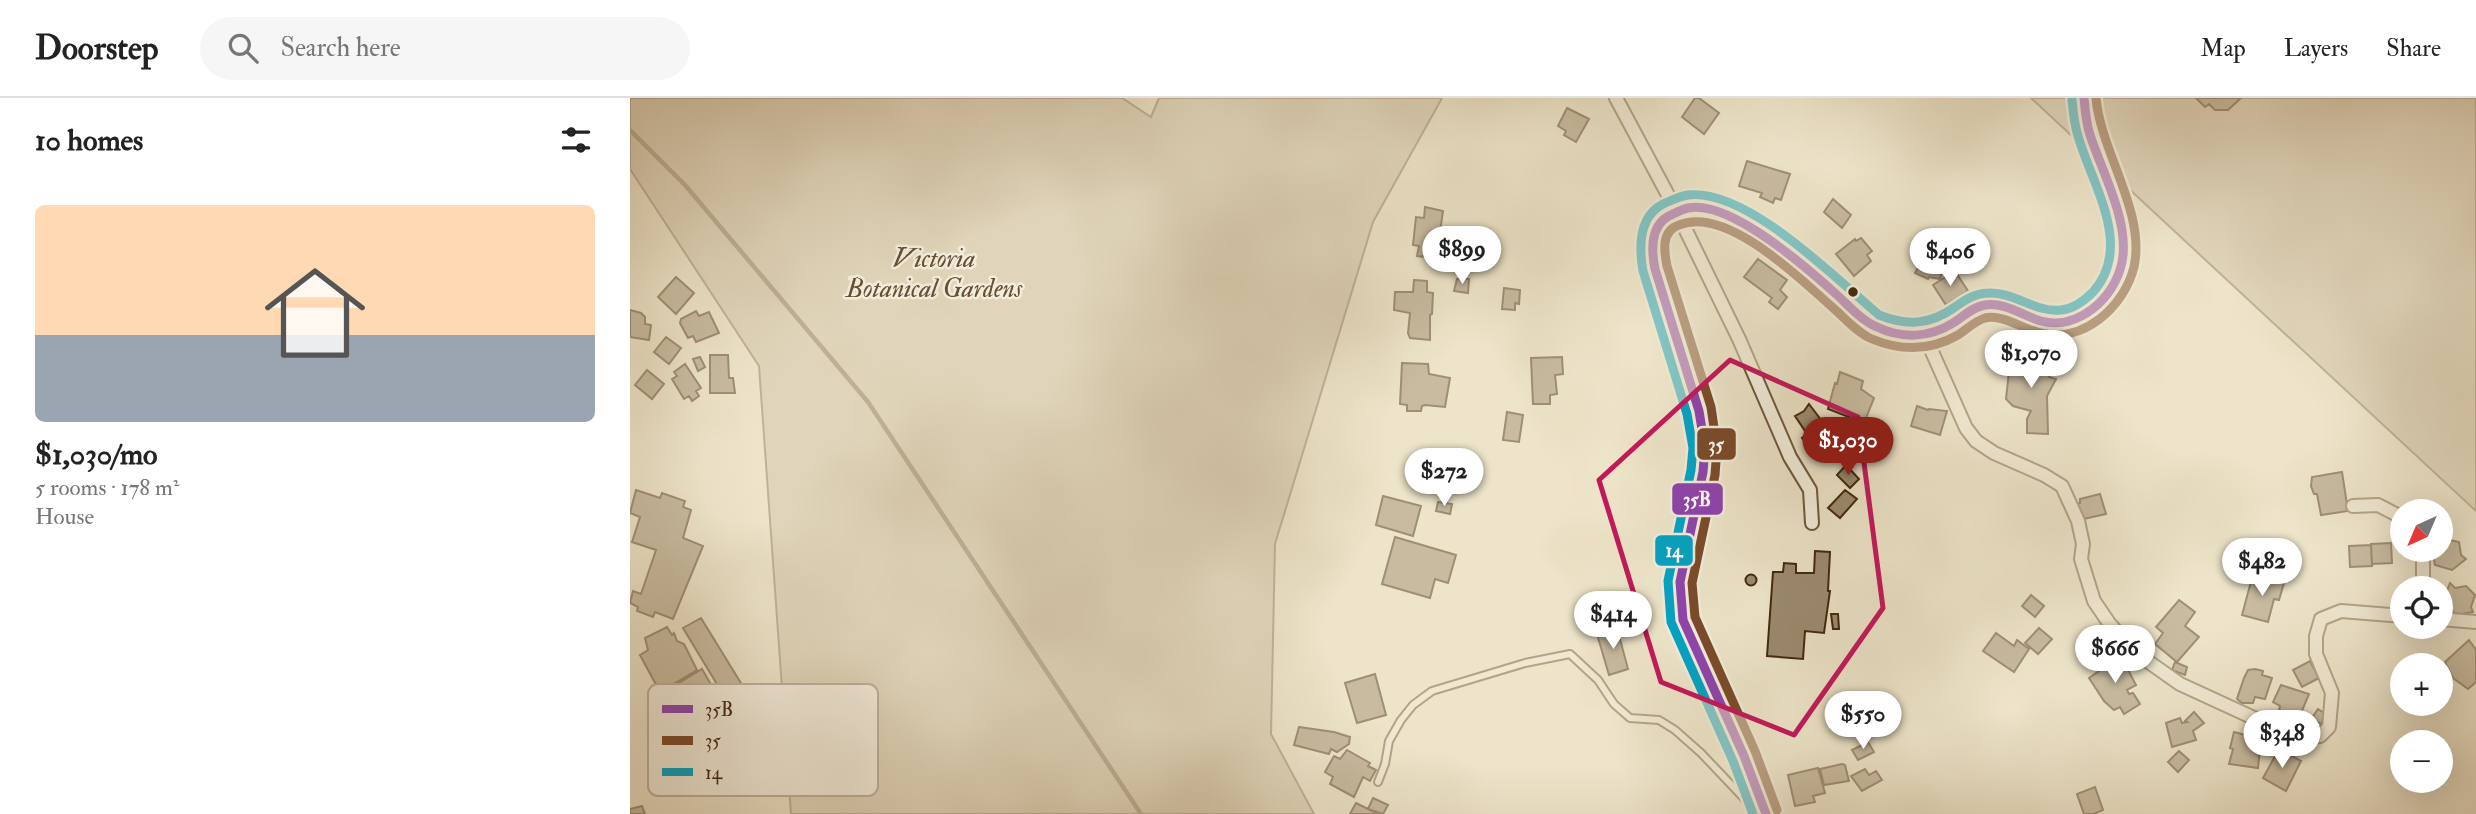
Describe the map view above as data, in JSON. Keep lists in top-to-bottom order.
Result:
{
  "parks": ["Victoria Botanical Gardens"],
  "lines": ["transit line 35B", "transit line 35", "transit line 14"],
  "legend": ["35B", "35", "14"],
  "north": "bottom left",
  "page": {
    "header": "Doorstep",
    "search": "Search here",
    "nav": ["Map", "Layers", "Share"],
    "heading": "10 homes",
    "list": [
      {
        "name": "$1,030/mo",
        "note": "5 rooms · 178 m² · House"
      }
    ],
    "price": [
      "$899",
      "$406",
      "$1,070",
      "$1,030",
      "$272",
      "$482",
      "$414",
      "$666",
      "$550",
      "$348"
    ],
    "map_buttons": ["+", "−"]
  }
}
